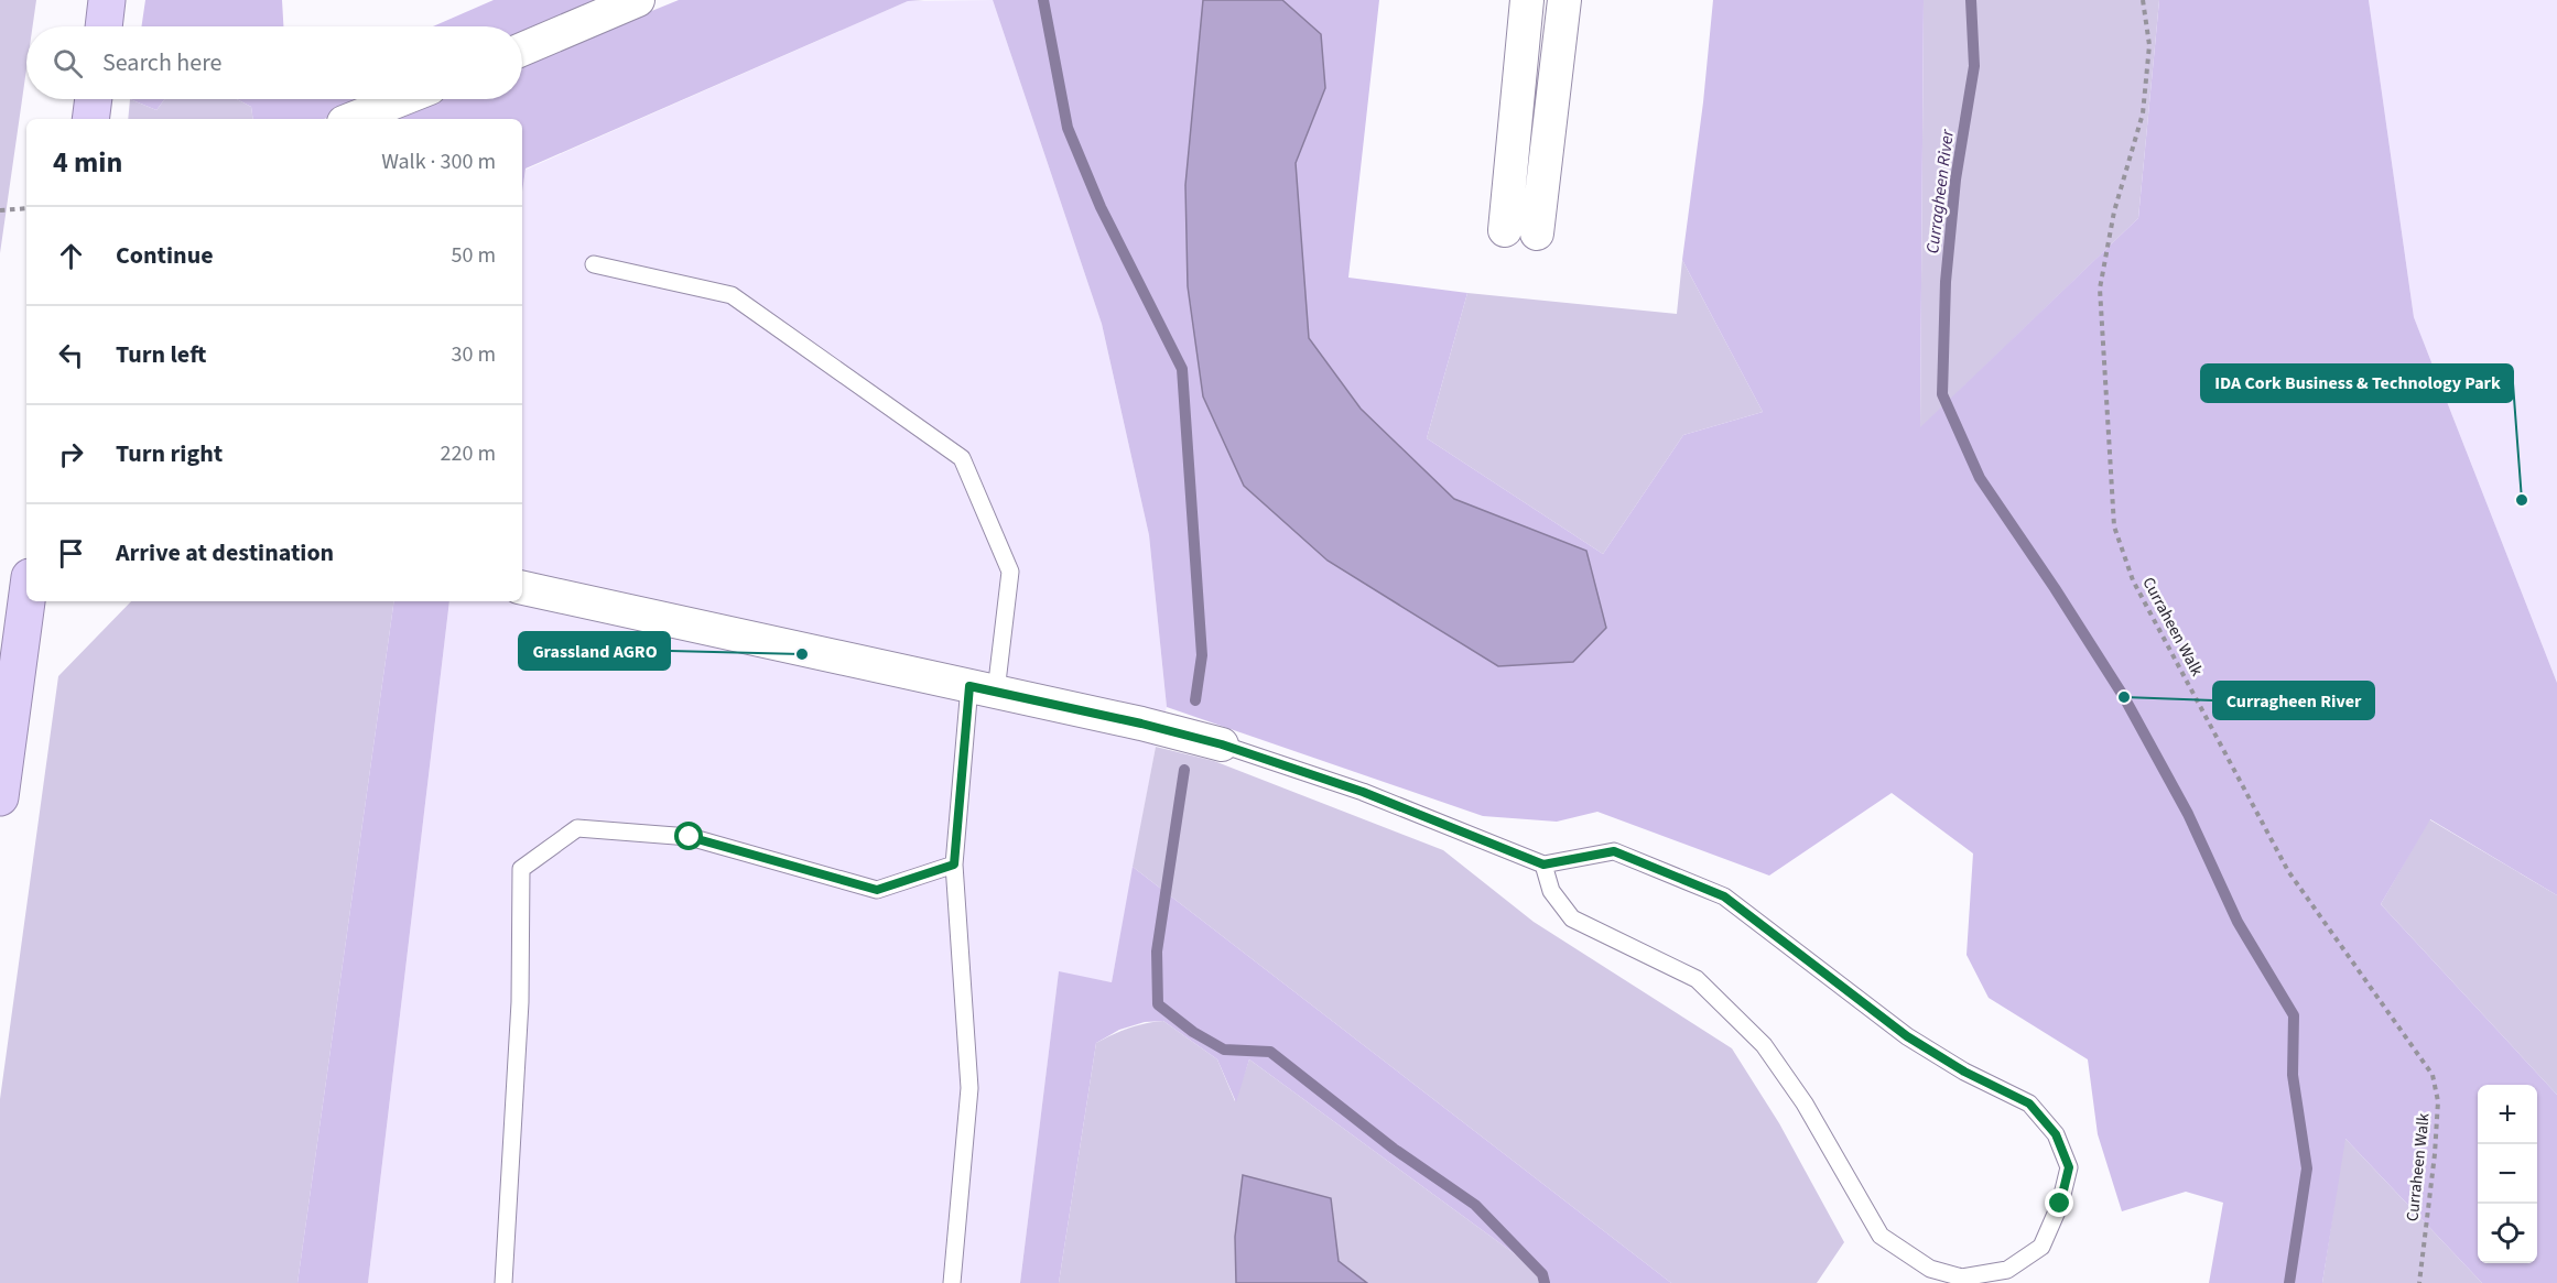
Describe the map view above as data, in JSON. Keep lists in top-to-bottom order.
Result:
{
  "streets": {
    "path": ["Curraheen Walk"]
  },
  "water": ["Curragheen River"],
  "places": ["IDA Cork Business & Technology Park", "Grassland AGRO", "Curragheen River"],
  "page": {
    "search": "Search here",
    "heading": ["4 min", "Walk · 300 m"],
    "list": [
      ["Continue", "50 m"],
      ["Turn left", "30 m"],
      ["Turn right", "220 m"],
      "Arrive at destination"
    ],
    "map_buttons": ["+", "−"]
  }
}
